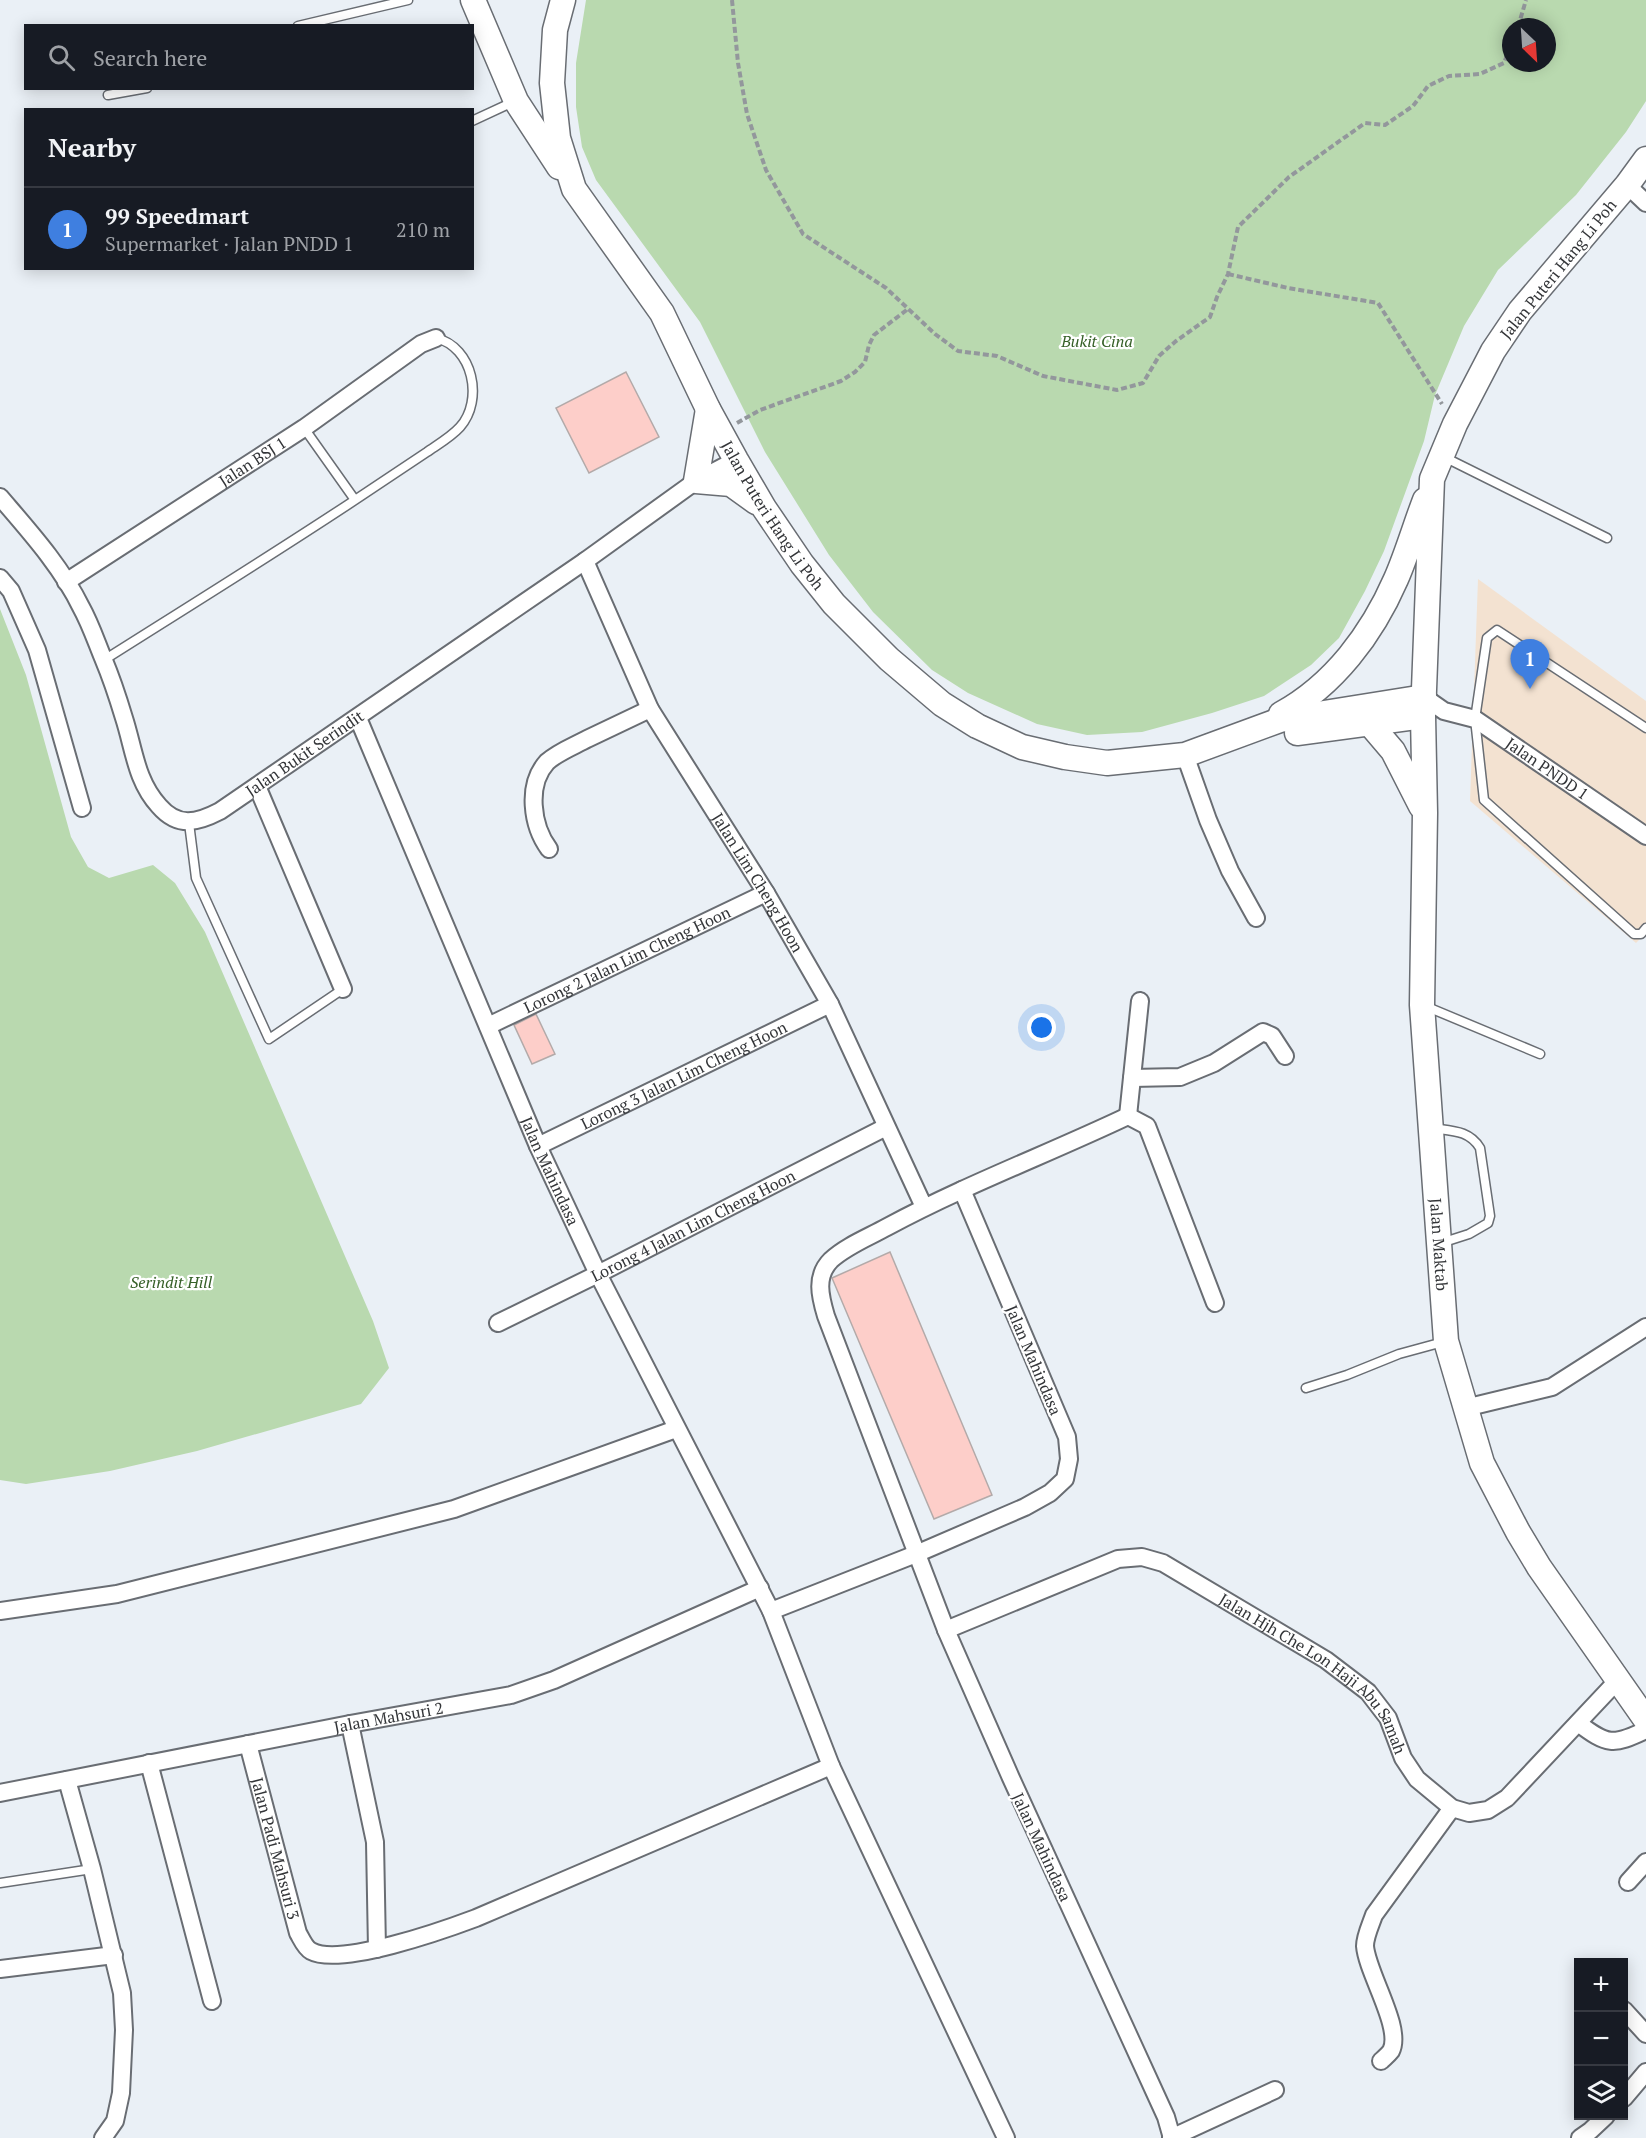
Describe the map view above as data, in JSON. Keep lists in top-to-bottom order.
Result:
{
  "streets": {
    "main road": ["Jalan Puteri Hang Li Poh", "Jalan Maktab"],
    "street": [
      "Jalan BSJ 1",
      "Jalan Bukit Serindit",
      "Jalan PNDD 1",
      "Jalan Lim Cheng Hoon",
      "Lorong 2 Jalan Lim Cheng Hoon",
      "Lorong 3 Jalan Lim Cheng Hoon",
      "Jalan Mahindasa",
      "Lorong 4 Jalan Lim Cheng Hoon",
      "Jalan Hjh Che Lon Haji Abu Samah",
      "Jalan Mahsuri 2",
      "Jalan Padi Mahsuri 3"
    ]
  },
  "crossings": [
    ["Jalan Puteri Hang Li Poh", "Jalan Bukit Serindit"],
    ["Jalan Puteri Hang Li Poh", "Jalan PNDD 1"],
    ["Jalan Puteri Hang Li Poh", "Jalan Maktab"],
    ["Jalan Bukit Serindit", "Jalan Lim Cheng Hoon"],
    ["Jalan Bukit Serindit", "Jalan Mahindasa"],
    ["Jalan PNDD 1", "Jalan Maktab"],
    ["Jalan Lim Cheng Hoon", "Lorong 2 Jalan Lim Cheng Hoon"],
    ["Jalan Lim Cheng Hoon", "Lorong 3 Jalan Lim Cheng Hoon"],
    ["Jalan Lim Cheng Hoon", "Jalan Mahindasa"],
    ["Jalan Lim Cheng Hoon", "Lorong 4 Jalan Lim Cheng Hoon"],
    ["Lorong 2 Jalan Lim Cheng Hoon", "Jalan Mahindasa"],
    ["Lorong 3 Jalan Lim Cheng Hoon", "Jalan Mahindasa"],
    ["Jalan Mahindasa", "Lorong 4 Jalan Lim Cheng Hoon"],
    ["Jalan Mahindasa", "Jalan Hjh Che Lon Haji Abu Samah"],
    ["Jalan Mahindasa", "Jalan Mahsuri 2"],
    ["Jalan Mahsuri 2", "Jalan Padi Mahsuri 3"]
  ],
  "parks": ["Bukit Cina", "Serindit Hill"],
  "north": "bottom right",
  "page": {
    "search": "Search here",
    "heading": "Nearby",
    "list": [
      {
        "mark": "1",
        "name": "99 Speedmart",
        "note": "Supermarket · Jalan PNDD 1",
        "value": "210 m"
      }
    ],
    "pins": "1",
    "map_buttons": ["+", "−"]
  }
}
